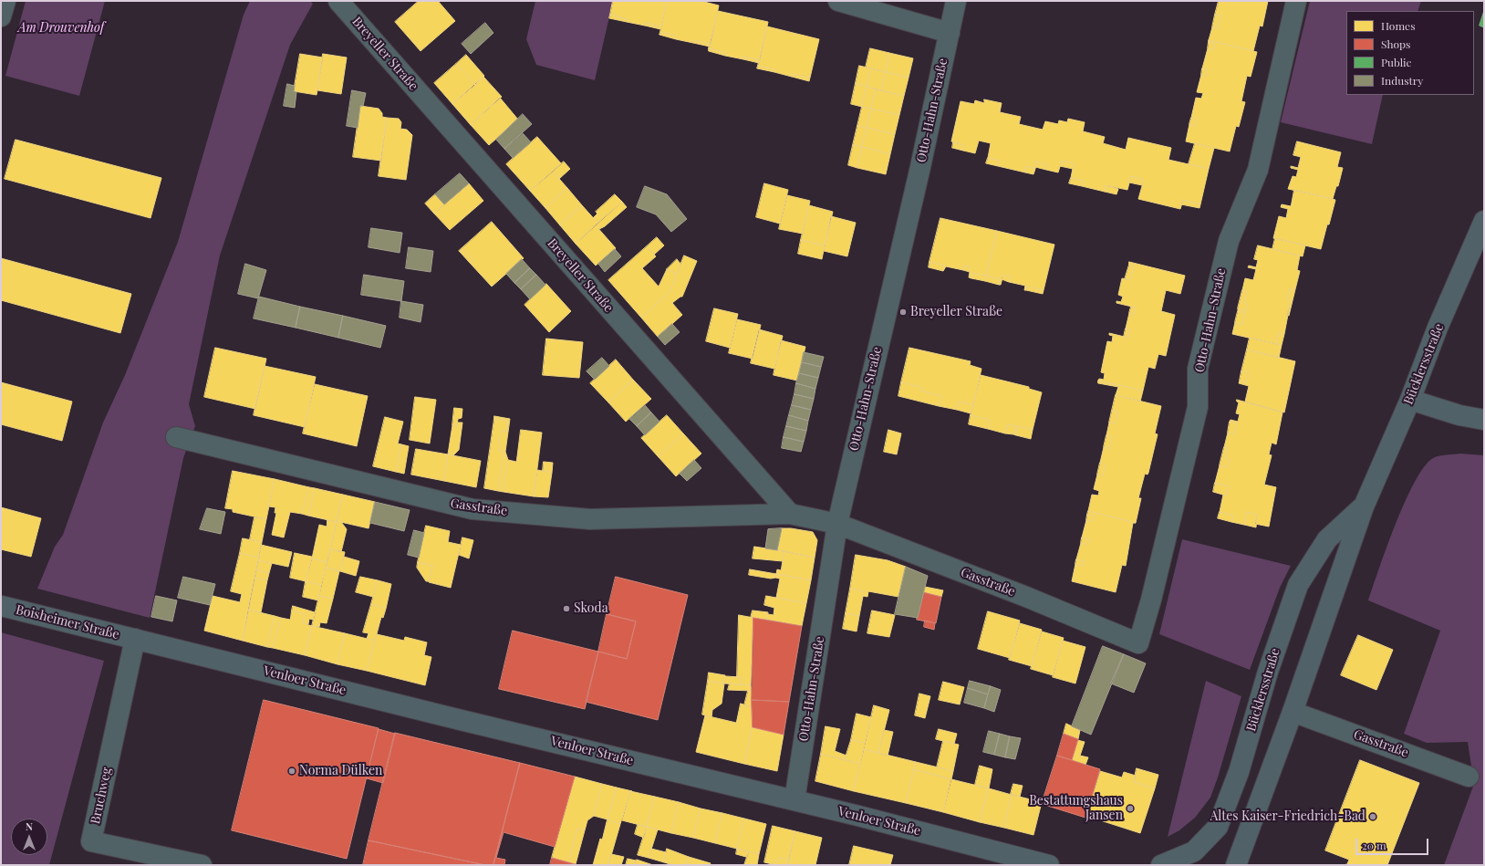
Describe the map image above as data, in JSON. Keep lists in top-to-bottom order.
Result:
{
  "streets": {
    "main road": ["Bücklersstraße", "Boisheimer Straße", "Venloer Straße"],
    "street": [
      "Breyeller Straße",
      "Otto-Hahn-Straße",
      "Gasstraße",
      "Bruchweg"
    ]
  },
  "crossings": [
    ["Breyeller Straße", "Gasstraße"],
    ["Otto-Hahn-Straße", "Gasstraße"],
    ["Otto-Hahn-Straße", "Venloer Straße"],
    ["Bücklersstraße", "Gasstraße"],
    ["Boisheimer Straße", "Venloer Straße"],
    ["Boisheimer Straße", "Bruchweg"],
    ["Venloer Straße", "Bruchweg"]
  ],
  "parks": ["Am Drouvenhof"],
  "places": [
    "Breyeller Straße",
    "Skoda",
    "Norma Dülken",
    "Bestattungshaus Jansen",
    "Altes Kaiser-Friedrich-Bad"
  ],
  "legend": [
    "Homes",
    "Shops",
    "Public",
    "Industry"
  ],
  "scale_bar": "20 m",
  "north": "top"
}
